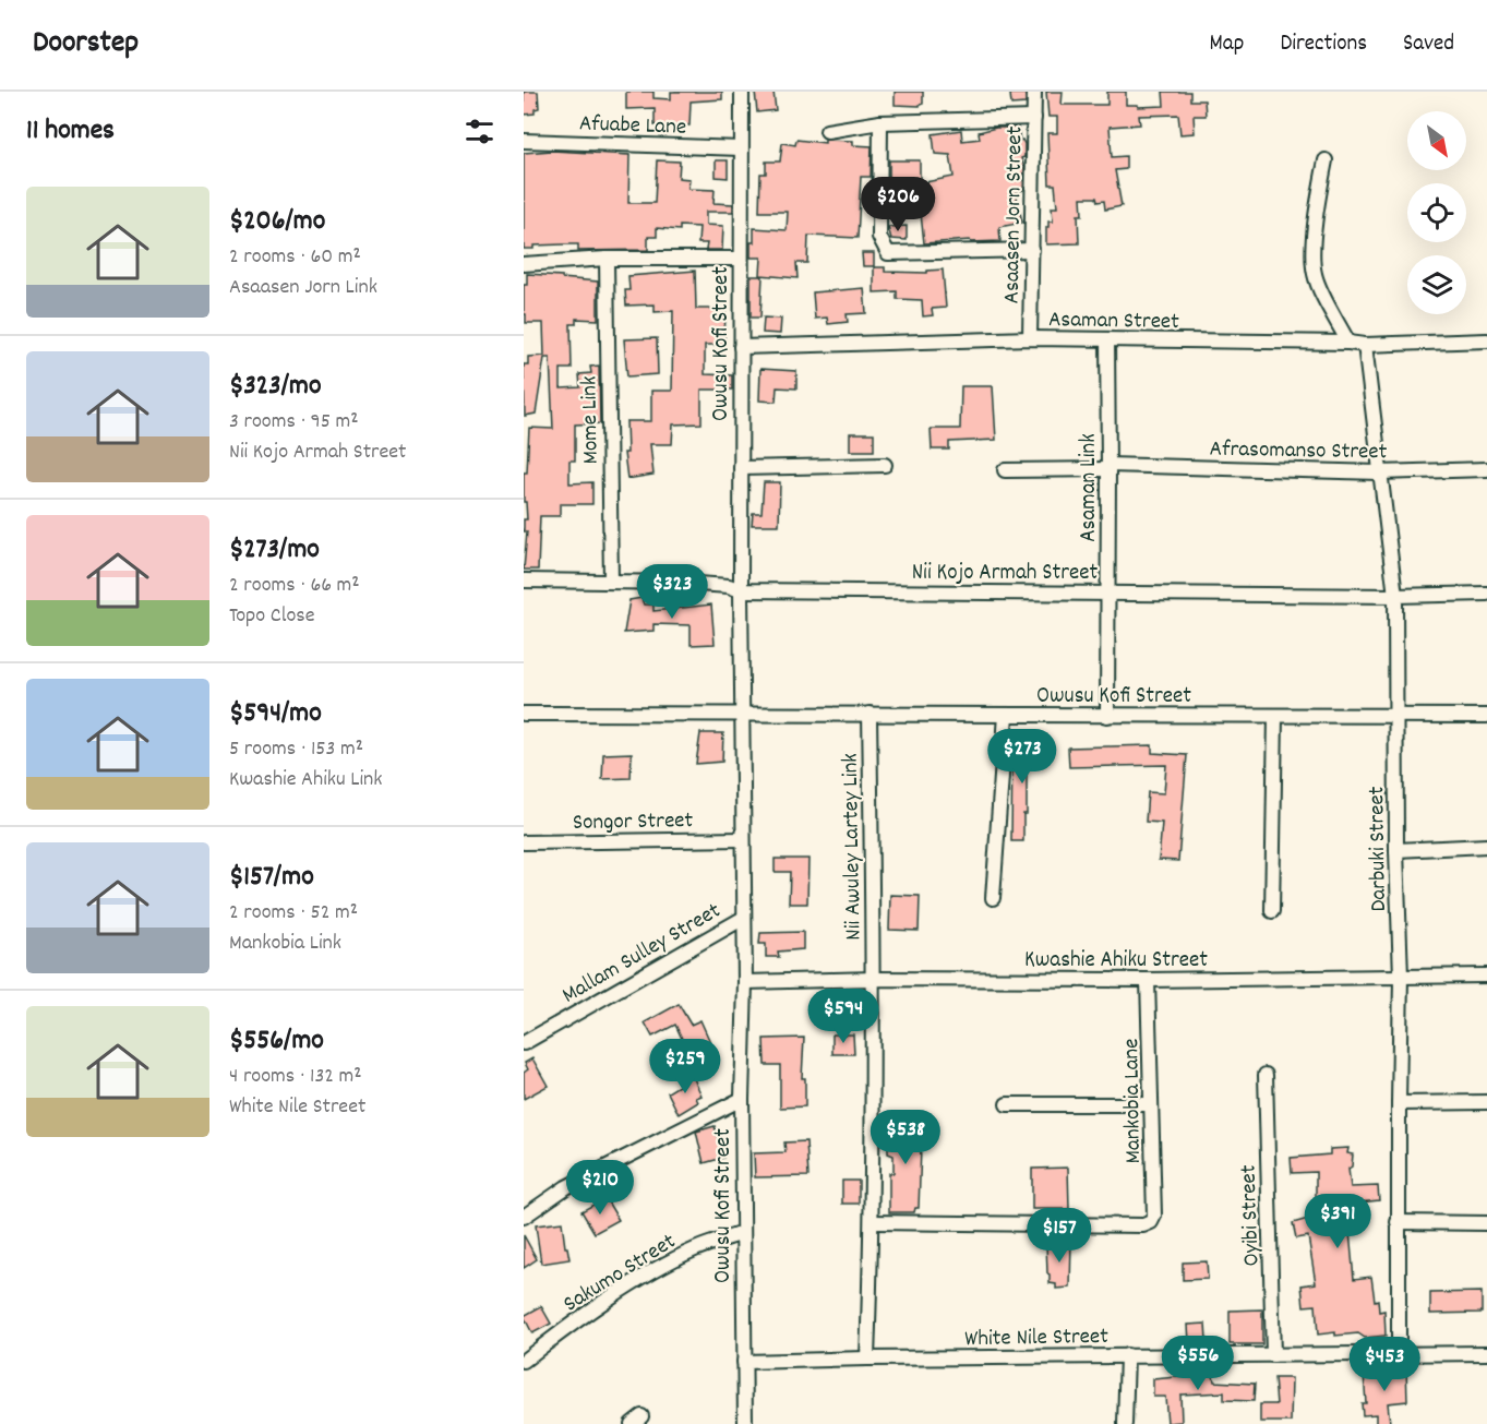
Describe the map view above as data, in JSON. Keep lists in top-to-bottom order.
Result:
{
  "streets": {
    "street": [
      "Afuabe Lane",
      "Asaasen Jorn Street",
      "Asaman Street",
      "Owusu Kofi Street",
      "Mome Link",
      "Afrasomanso Street",
      "Asaman Link",
      "Nii Kojo Armah Street",
      "Songor Street",
      "Nii Awuley Lartey Link",
      "Darbuki Street",
      "Mallam Sulley Street",
      "Kwashie Ahiku Street",
      "Mankobia Lane",
      "Oyibi Street",
      "Sakumo Street",
      "White Nile Street"
    ]
  },
  "crossings": [
    ["Afuabe Lane", "Owusu Kofi Street"],
    ["Asaasen Jorn Street", "Asaman Street"],
    ["Asaman Street", "Owusu Kofi Street"],
    ["Asaman Street", "Asaman Link"],
    ["Asaman Street", "Darbuki Street"],
    ["Owusu Kofi Street", "Asaman Link"],
    ["Owusu Kofi Street", "Nii Kojo Armah Street"],
    ["Owusu Kofi Street", "Songor Street"],
    ["Owusu Kofi Street", "Nii Awuley Lartey Link"],
    ["Owusu Kofi Street", "Darbuki Street"],
    ["Owusu Kofi Street", "Mallam Sulley Street"],
    ["Owusu Kofi Street", "Kwashie Ahiku Street"],
    ["Owusu Kofi Street", "Sakumo Street"],
    ["Owusu Kofi Street", "White Nile Street"],
    ["Mome Link", "Nii Kojo Armah Street"],
    ["Afrasomanso Street", "Asaman Link"],
    ["Afrasomanso Street", "Darbuki Street"],
    ["Asaman Link", "Nii Kojo Armah Street"],
    ["Nii Kojo Armah Street", "Darbuki Street"],
    ["Nii Awuley Lartey Link", "Kwashie Ahiku Street"],
    ["Nii Awuley Lartey Link", "Mankobia Lane"],
    ["Nii Awuley Lartey Link", "White Nile Street"],
    ["Darbuki Street", "Kwashie Ahiku Street"],
    ["Darbuki Street", "White Nile Street"],
    ["Kwashie Ahiku Street", "Mankobia Lane"],
    ["Oyibi Street", "White Nile Street"]
  ],
  "north": "bottom right",
  "page": {
    "header": "Doorstep",
    "nav": ["Map", "Directions", "Saved"],
    "heading": "11 homes",
    "list": [
      {
        "name": "$206/mo",
        "note": "2 rooms · 60 m² · Asaasen Jorn Link"
      },
      {
        "name": "$323/mo",
        "note": "3 rooms · 95 m² · Nii Kojo Armah Street"
      },
      {
        "name": "$273/mo",
        "note": "2 rooms · 66 m² · Topo Close"
      },
      {
        "name": "$594/mo",
        "note": "5 rooms · 153 m² · Kwashie Ahiku Link"
      },
      {
        "name": "$157/mo",
        "note": "2 rooms · 52 m² · Mankobia Link"
      },
      {
        "name": "$556/mo",
        "note": "4 rooms · 132 m² · White Nile Street"
      }
    ],
    "price": [
      "$206",
      "$323",
      "$273",
      "$594",
      "$259",
      "$538",
      "$210",
      "$391",
      "$157",
      "$556",
      "$453"
    ]
  }
}
